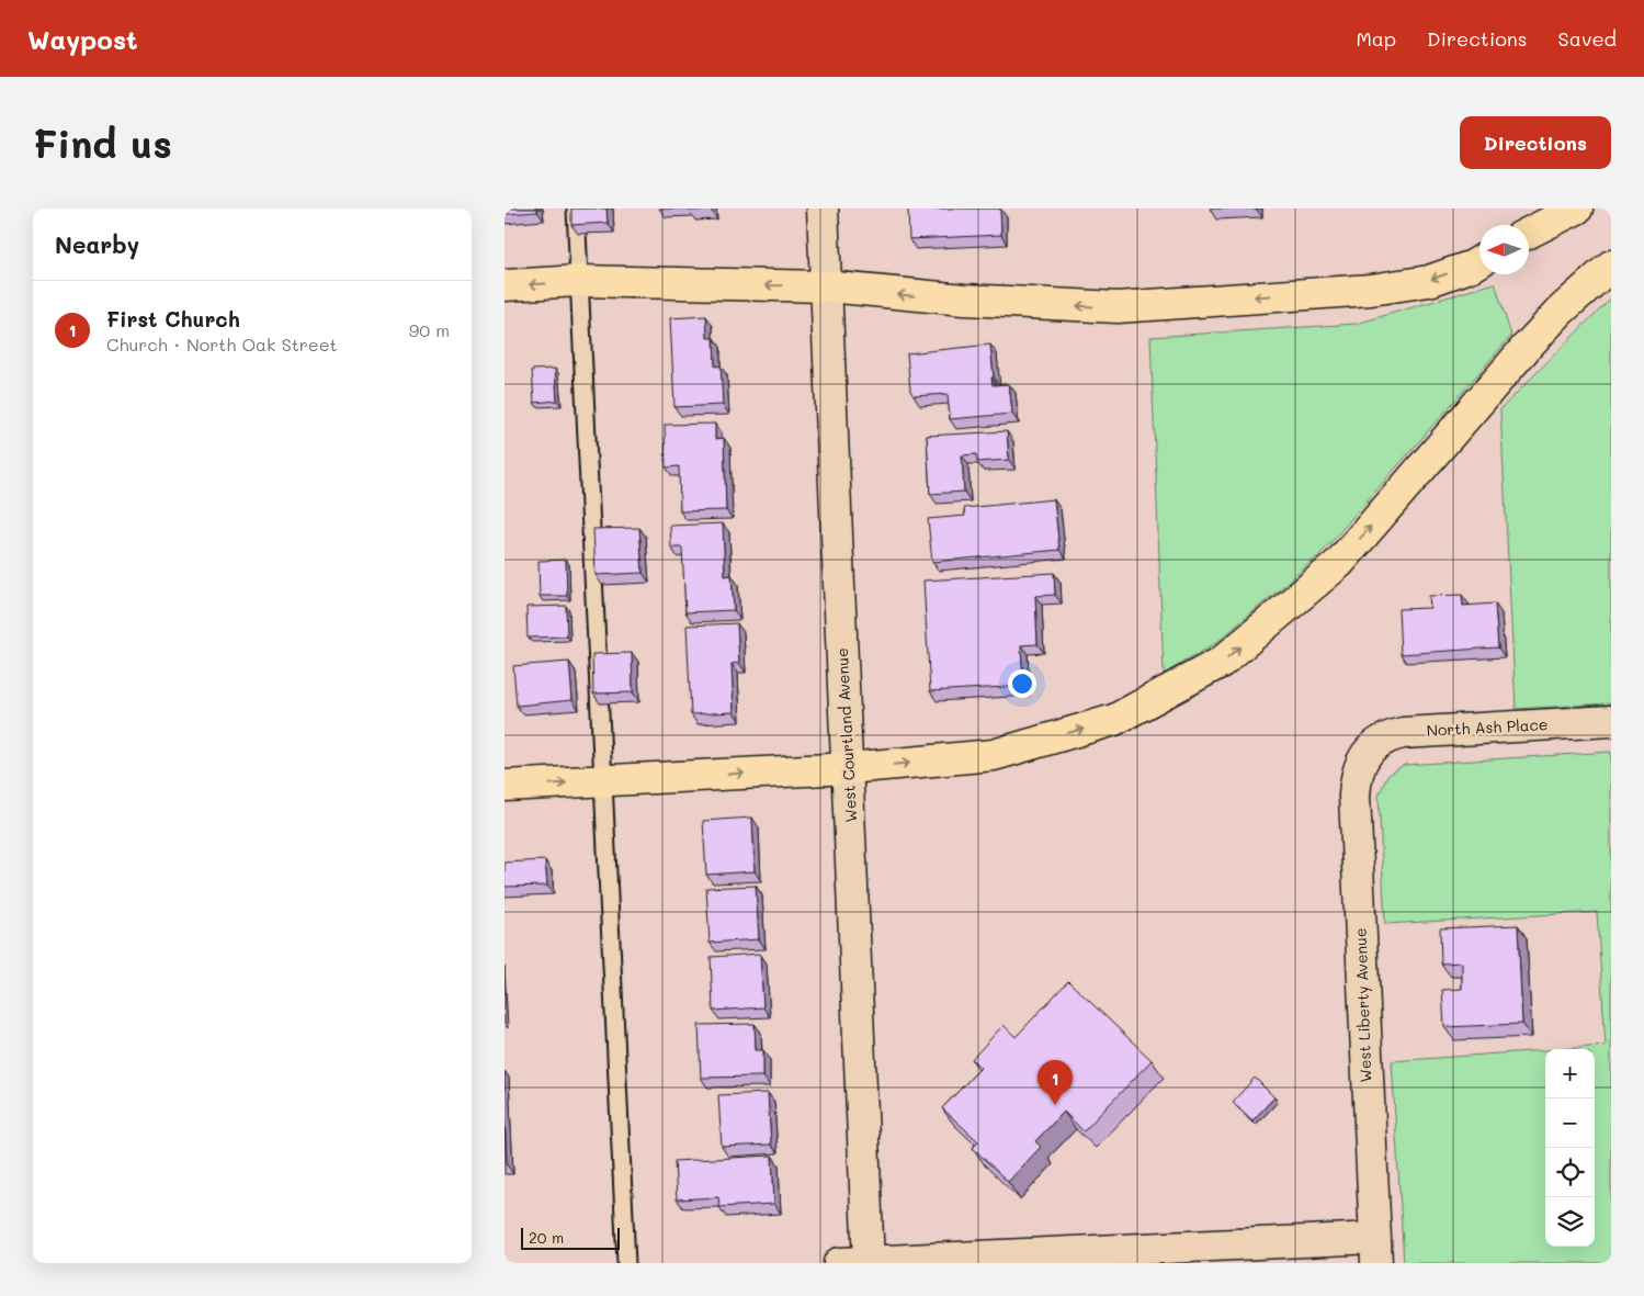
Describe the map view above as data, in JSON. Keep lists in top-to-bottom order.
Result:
{
  "streets": {
    "street": ["North Ash Place", "West Courtland Avenue", "West Liberty Avenue"]
  },
  "crossings": [
    ["North Ash Place", "West Liberty Avenue"]
  ],
  "scale_bar": "20 m",
  "north": "left",
  "page": {
    "header": "Waypost",
    "nav": ["Map", "Directions", "Saved"],
    "buttons": "Directions",
    "title": "Find us",
    "heading": "Nearby",
    "list": [
      {
        "mark": "1",
        "name": "First Church",
        "note": "Church · North Oak Street",
        "value": "90 m"
      }
    ],
    "map_buttons": ["+", "−"],
    "pins": "1",
    "scale": "20 m"
  }
}
